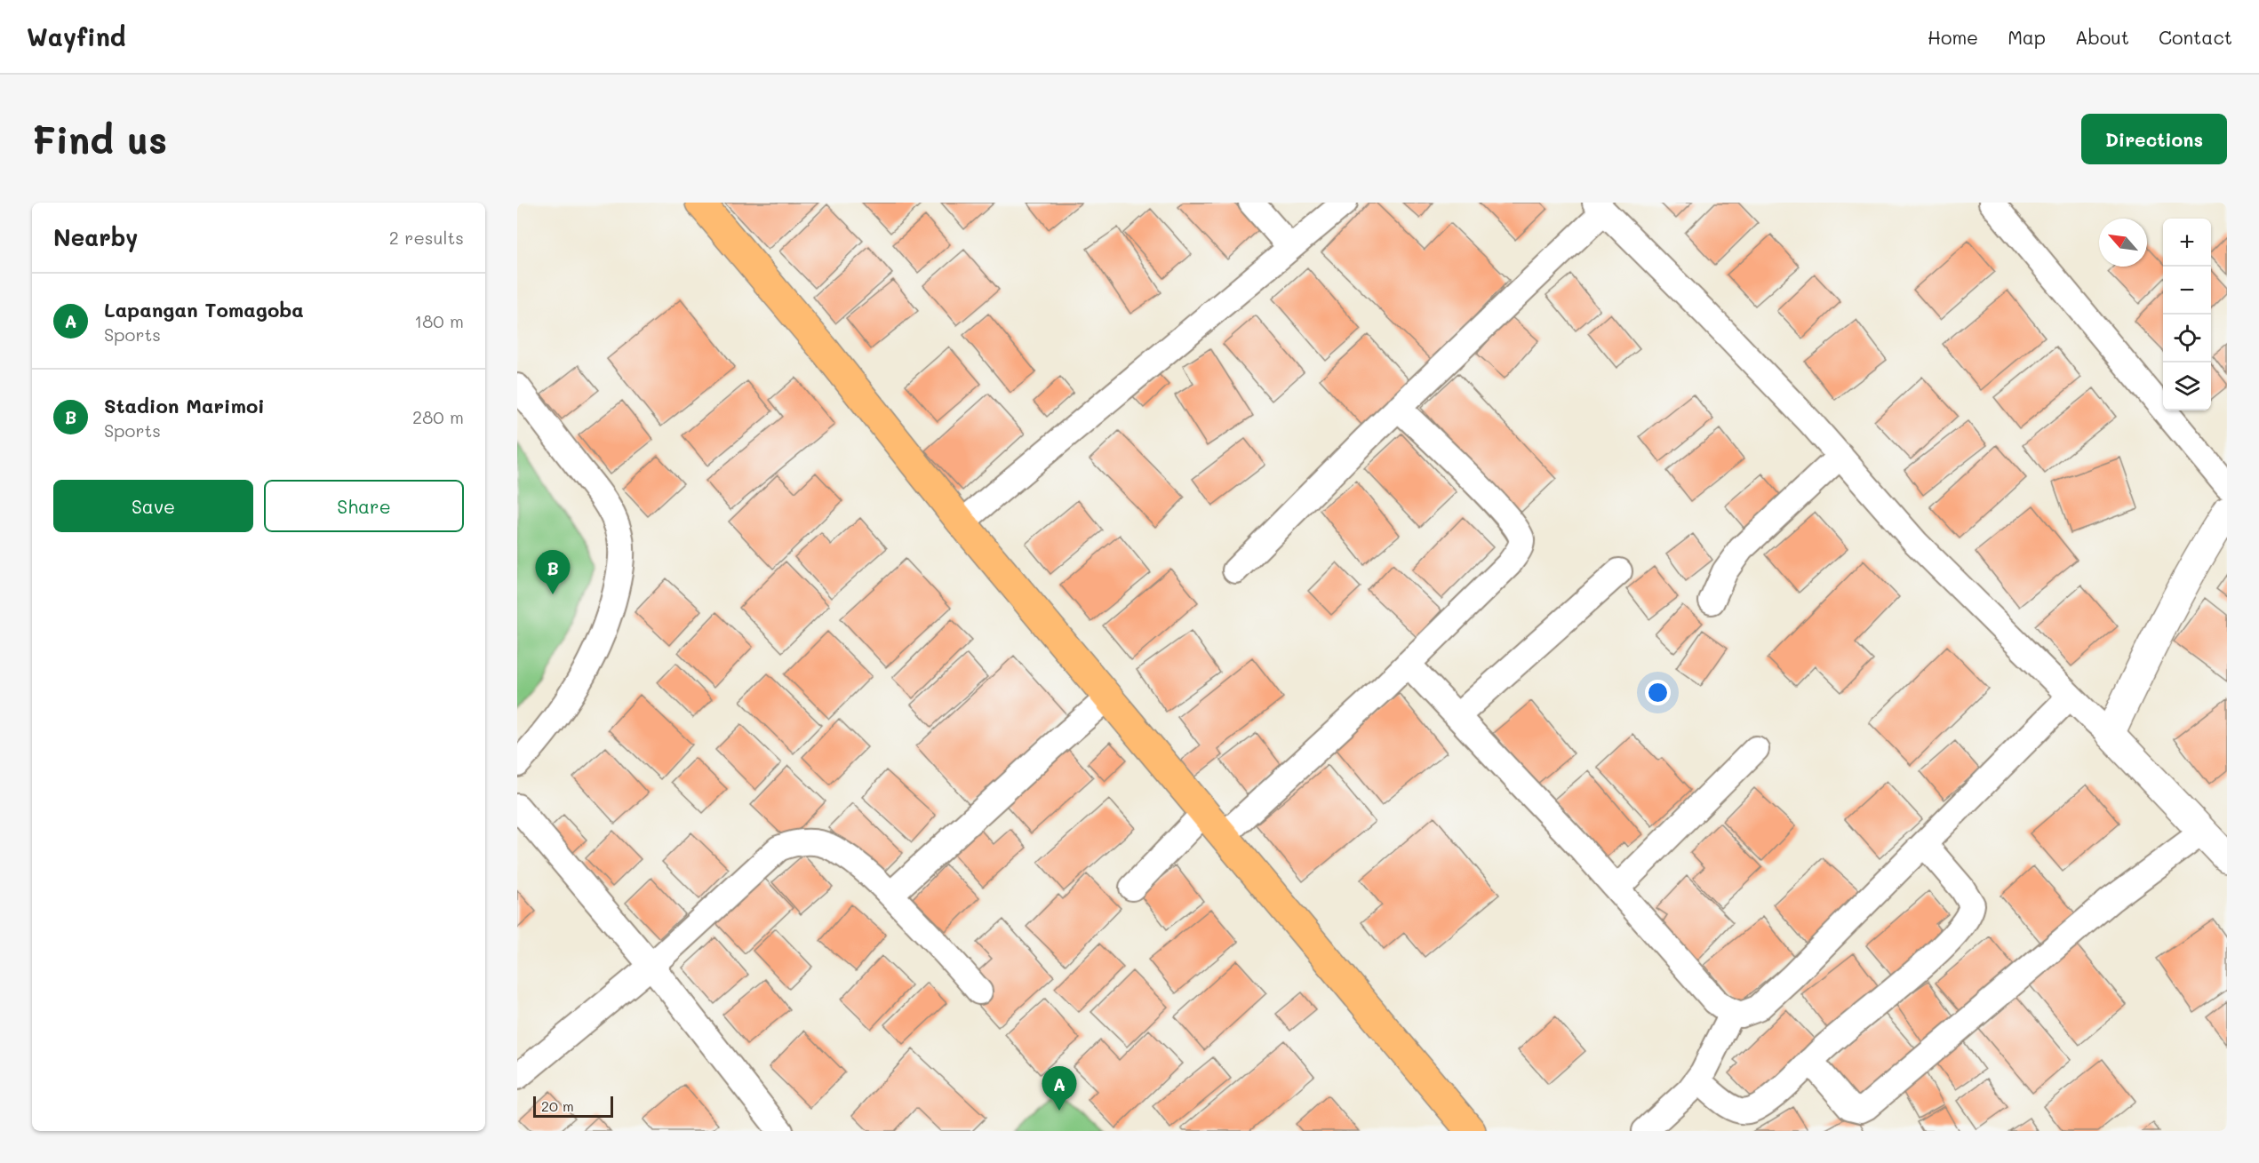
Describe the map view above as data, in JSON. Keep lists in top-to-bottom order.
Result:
{
  "scale_bar": "20 m",
  "north": "top left",
  "page": {
    "header": "Wayfind",
    "nav": [
      "Home",
      "Map",
      "About",
      "Contact"
    ],
    "buttons": [
      "Directions",
      ["Save", "Share"]
    ],
    "title": "Find us",
    "heading": ["Nearby", "2 results"],
    "map_buttons": ["+", "−"],
    "list": [
      {
        "mark": "A",
        "name": "Lapangan Tomagoba",
        "note": "Sports",
        "value": "180 m"
      },
      {
        "mark": "B",
        "name": "Stadion Marimoi",
        "note": "Sports",
        "value": "280 m"
      }
    ],
    "pins": ["B", "A"],
    "scale": "20 m"
  }
}
